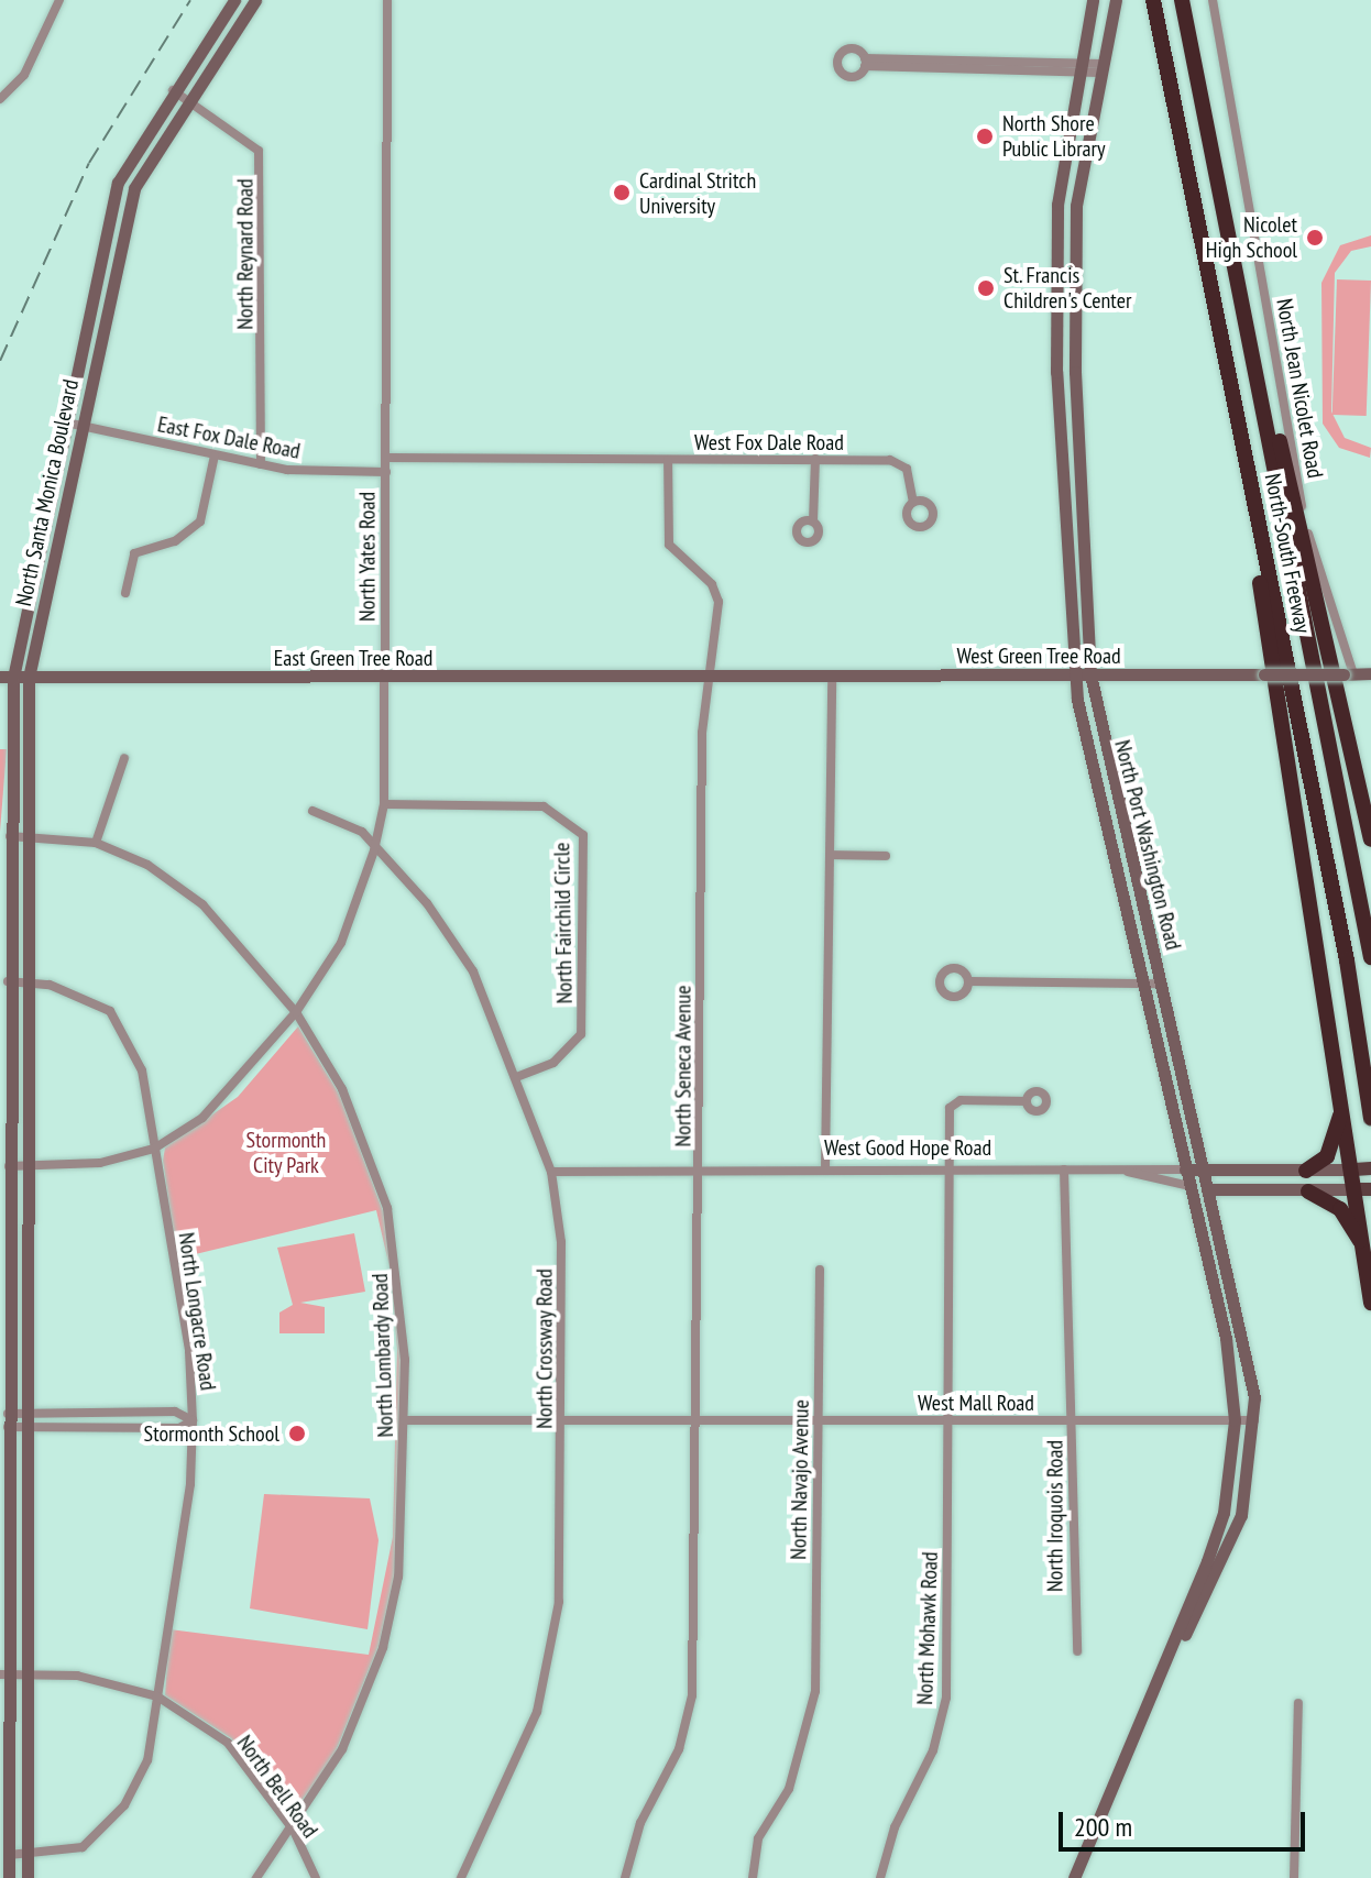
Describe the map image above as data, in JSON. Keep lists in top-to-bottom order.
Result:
{
  "streets": {
    "highway": ["North-South Freeway"],
    "street": [
      "North Reynard Road",
      "North Jean Nicolet Road",
      "East Fox Dale Road",
      "West Fox Dale Road",
      "North Santa Monica Boulevard",
      "North Yates Road",
      "West Green Tree Road",
      "East Green Tree Road",
      "North Port Washington Road",
      "North Fairchild Circle",
      "North Seneca Avenue",
      "West Good Hope Road",
      "North Longacre Road",
      "North Crossway Road",
      "North Lombardy Road",
      "West Mall Road",
      "North Navajo Avenue",
      "North Iroquois Road",
      "North Mohawk Road",
      "North Bell Road"
    ]
  },
  "crossings": [
    ["North Reynard Road", "East Fox Dale Road"],
    ["North Reynard Road", "North Santa Monica Boulevard"],
    ["North Jean Nicolet Road", "West Green Tree Road"],
    ["East Fox Dale Road", "North Santa Monica Boulevard"],
    ["East Fox Dale Road", "North Yates Road"],
    ["West Fox Dale Road", "North Yates Road"],
    ["West Fox Dale Road", "North Seneca Avenue"],
    ["North Santa Monica Boulevard", "North Yates Road"],
    ["North Santa Monica Boulevard", "East Green Tree Road"],
    ["North Santa Monica Boulevard", "North Longacre Road"],
    ["North Santa Monica Boulevard", "North Lombardy Road"],
    ["North Santa Monica Boulevard", "North Bell Road"],
    ["North Yates Road", "East Green Tree Road"],
    ["North Yates Road", "North Fairchild Circle"],
    ["North Yates Road", "North Longacre Road"],
    ["North Yates Road", "North Crossway Road"],
    ["North Yates Road", "North Lombardy Road"],
    ["West Green Tree Road", "East Green Tree Road"],
    ["West Green Tree Road", "North Port Washington Road"],
    ["West Green Tree Road", "North Seneca Avenue"],
    ["East Green Tree Road", "North Seneca Avenue"],
    ["North Port Washington Road", "West Good Hope Road"],
    ["North Port Washington Road", "West Mall Road"],
    ["North Fairchild Circle", "North Crossway Road"],
    ["North Seneca Avenue", "West Good Hope Road"],
    ["North Seneca Avenue", "West Mall Road"],
    ["West Good Hope Road", "North Crossway Road"],
    ["West Good Hope Road", "North Iroquois Road"],
    ["West Good Hope Road", "North Mohawk Road"],
    ["North Longacre Road", "North Bell Road"],
    ["North Crossway Road", "West Mall Road"],
    ["North Lombardy Road", "West Mall Road"],
    ["North Lombardy Road", "North Bell Road"],
    ["West Mall Road", "North Navajo Avenue"],
    ["West Mall Road", "North Iroquois Road"],
    ["West Mall Road", "North Mohawk Road"]
  ],
  "parks": ["Stormonth City Park"],
  "places": [
    "North Shore Public Library",
    "Cardinal Stritch University",
    "Nicolet High School",
    "St. Francis Children's Center",
    "Stormonth School"
  ],
  "scale_bar": "200 m"
}
